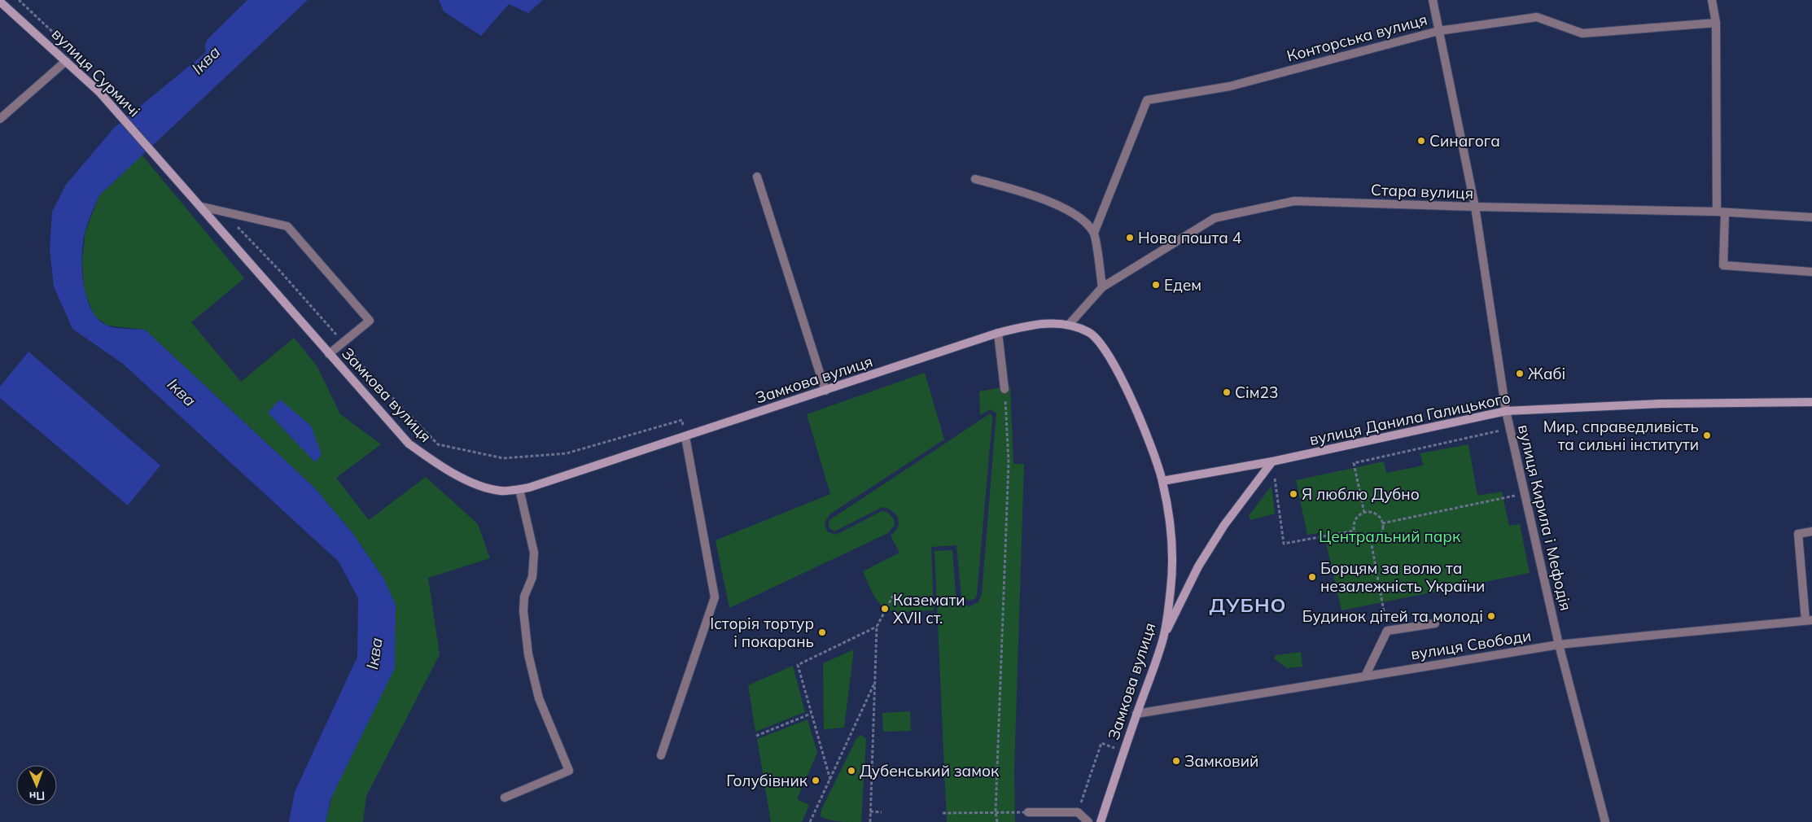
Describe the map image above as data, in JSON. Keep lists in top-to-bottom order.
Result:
{
  "streets": {
    "main road": ["вулиця Сурмичі", "Замкова вулиця", "вулиця Данила Галицького"],
    "street": [
      "Конторська вулиця",
      "Стара вулиця",
      "вулиця Кирила і Мефодія",
      "вулиця Свободи"
    ]
  },
  "crossings": [
    ["Конторська вулиця", "вулиця Кирила і Мефодія"],
    ["вулиця Сурмичі", "Замкова вулиця"],
    ["Стара вулиця", "Замкова вулиця"],
    ["Стара вулиця", "вулиця Кирила і Мефодія"],
    ["Замкова вулиця", "вулиця Данила Галицького"],
    ["Замкова вулиця", "вулиця Свободи"],
    ["вулиця Данила Галицького", "вулиця Кирила і Мефодія"],
    ["вулиця Кирила і Мефодія", "вулиця Свободи"]
  ],
  "districts": ["ДУБНО"],
  "water": ["Іква"],
  "parks": ["Центральний парк"],
  "places": [
    "Синагога",
    "Нова пошта 4",
    "Едем",
    "Жабі",
    "Сім23",
    "Мир, справедливість та сильні інститути",
    "Я люблю Дубно",
    "Борцям за волю та незалежність України",
    "Каземати XVII ст.",
    "Будинок дітей та молоді",
    "Історія тортур і покарань",
    "Замковий",
    "Дубенський замок",
    "Голубівник"
  ],
  "north": "bottom"
}
